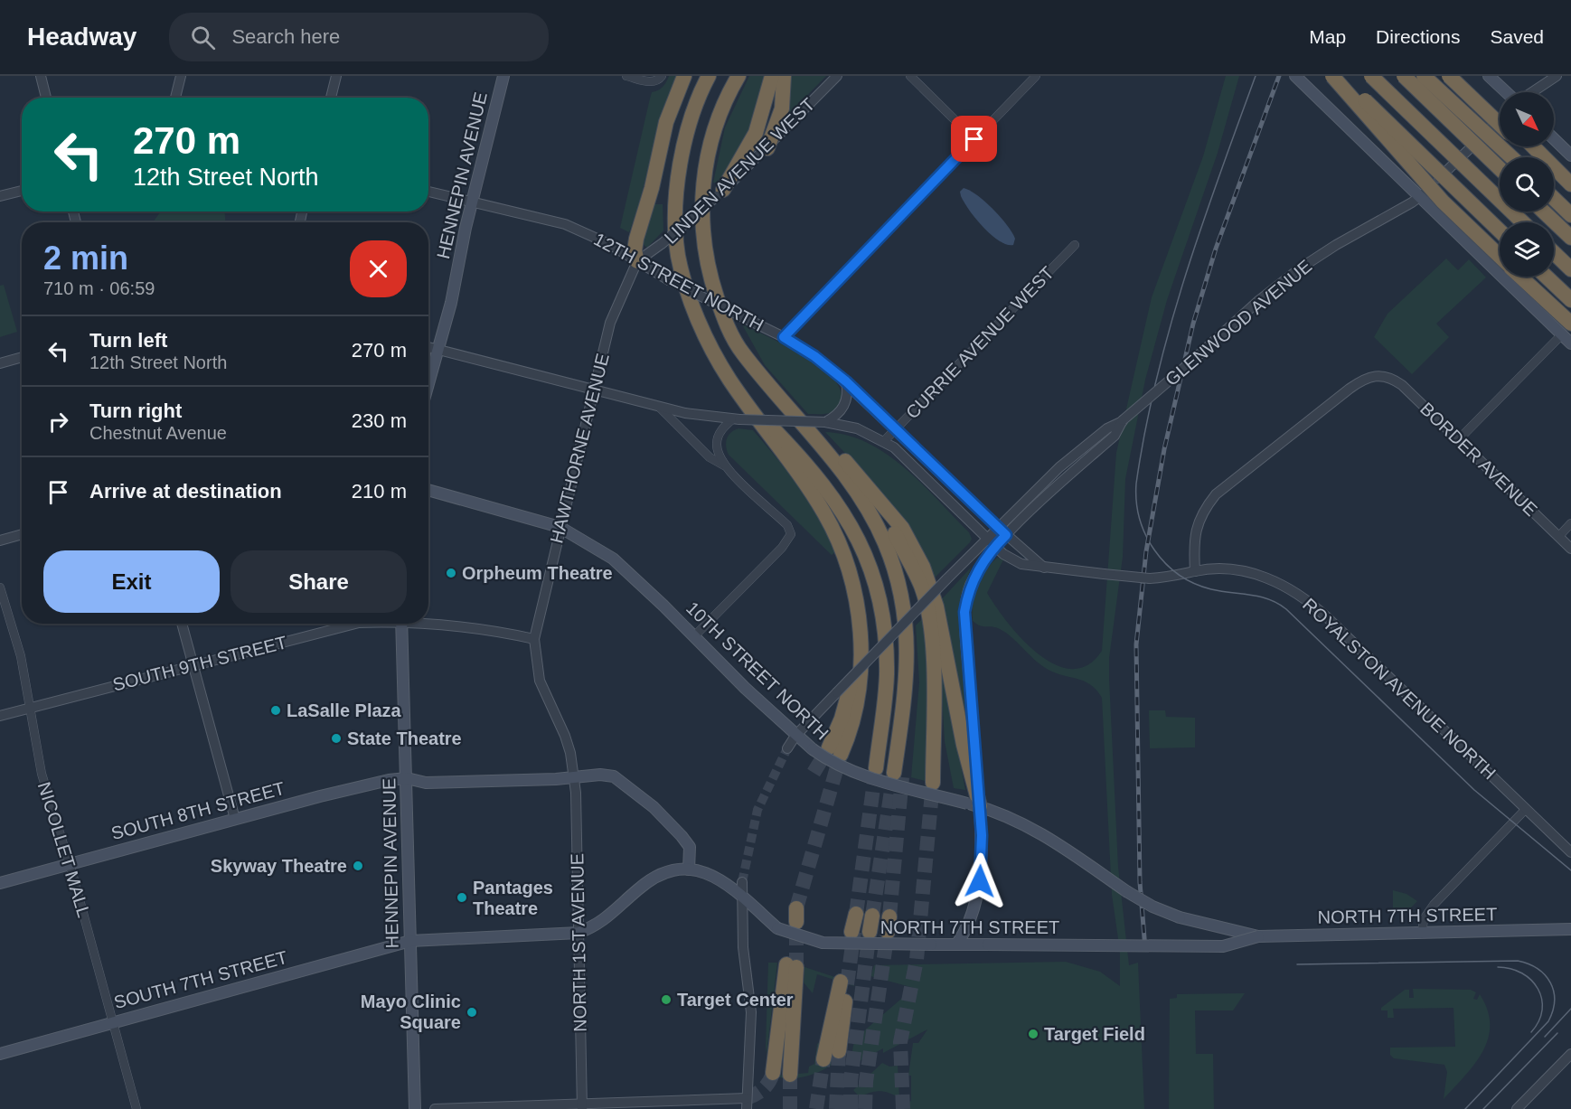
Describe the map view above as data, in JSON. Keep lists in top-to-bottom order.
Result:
{
  "streets": {
    "main road": [
      "HENNEPIN AVENUE",
      "10TH STREET NORTH",
      "SOUTH 8TH STREET",
      "NORTH 7TH STREET",
      "SOUTH 7TH STREET"
    ],
    "street": [
      "LINDEN AVENUE WEST",
      "12TH STREET NORTH",
      "GLENWOOD AVENUE",
      "CURRIE AVENUE WEST",
      "HAWTHORNE AVENUE",
      "BORDER AVENUE",
      "SOUTH 9TH STREET",
      "ROYALSTON AVENUE NORTH",
      "NICOLLET MALL",
      "NORTH 1ST AVENUE"
    ]
  },
  "crossings": [
    ["LINDEN AVENUE WEST", "12TH STREET NORTH"],
    ["LINDEN AVENUE WEST", "HAWTHORNE AVENUE"],
    ["HENNEPIN AVENUE", "12TH STREET NORTH"],
    ["HENNEPIN AVENUE", "SOUTH 8TH STREET"],
    ["HENNEPIN AVENUE", "NORTH 7TH STREET"],
    ["HENNEPIN AVENUE", "SOUTH 7TH STREET"],
    ["12TH STREET NORTH", "GLENWOOD AVENUE"],
    ["12TH STREET NORTH", "CURRIE AVENUE WEST"],
    ["12TH STREET NORTH", "HAWTHORNE AVENUE"],
    ["GLENWOOD AVENUE", "10TH STREET NORTH"],
    ["GLENWOOD AVENUE", "ROYALSTON AVENUE NORTH"],
    ["HAWTHORNE AVENUE", "SOUTH 9TH STREET"],
    ["HAWTHORNE AVENUE", "10TH STREET NORTH"],
    ["HAWTHORNE AVENUE", "NORTH 1ST AVENUE"],
    ["BORDER AVENUE", "ROYALSTON AVENUE NORTH"],
    ["SOUTH 9TH STREET", "NICOLLET MALL"],
    ["10TH STREET NORTH", "NORTH 7TH STREET"],
    ["SOUTH 8TH STREET", "NICOLLET MALL"],
    ["NICOLLET MALL", "SOUTH 7TH STREET"],
    ["NORTH 7TH STREET", "NORTH 1ST AVENUE"],
    ["NORTH 7TH STREET", "SOUTH 7TH STREET"]
  ],
  "places": [
    "Orpheum Theatre",
    "LaSalle Plaza",
    "State Theatre",
    "Skyway Theatre",
    "Pantages Theatre",
    "Target Center",
    "Mayo Clinic Square",
    "Target Field"
  ],
  "north": "bottom right",
  "page": {
    "header": "Headway",
    "search": "Search here",
    "nav": ["Map", "Directions", "Saved"],
    "turn": ["270 m", "12th Street North"],
    "heading": ["2 min", "710 m · 06:59"],
    "list": [
      {
        "name": "Turn left",
        "note": "12th Street North",
        "value": "270 m"
      },
      {
        "name": "Turn right",
        "note": "Chestnut Avenue",
        "value": "230 m"
      },
      {
        "name": "Arrive at destination",
        "value": "210 m"
      }
    ],
    "buttons": ["Exit", "Share"]
  }
}
